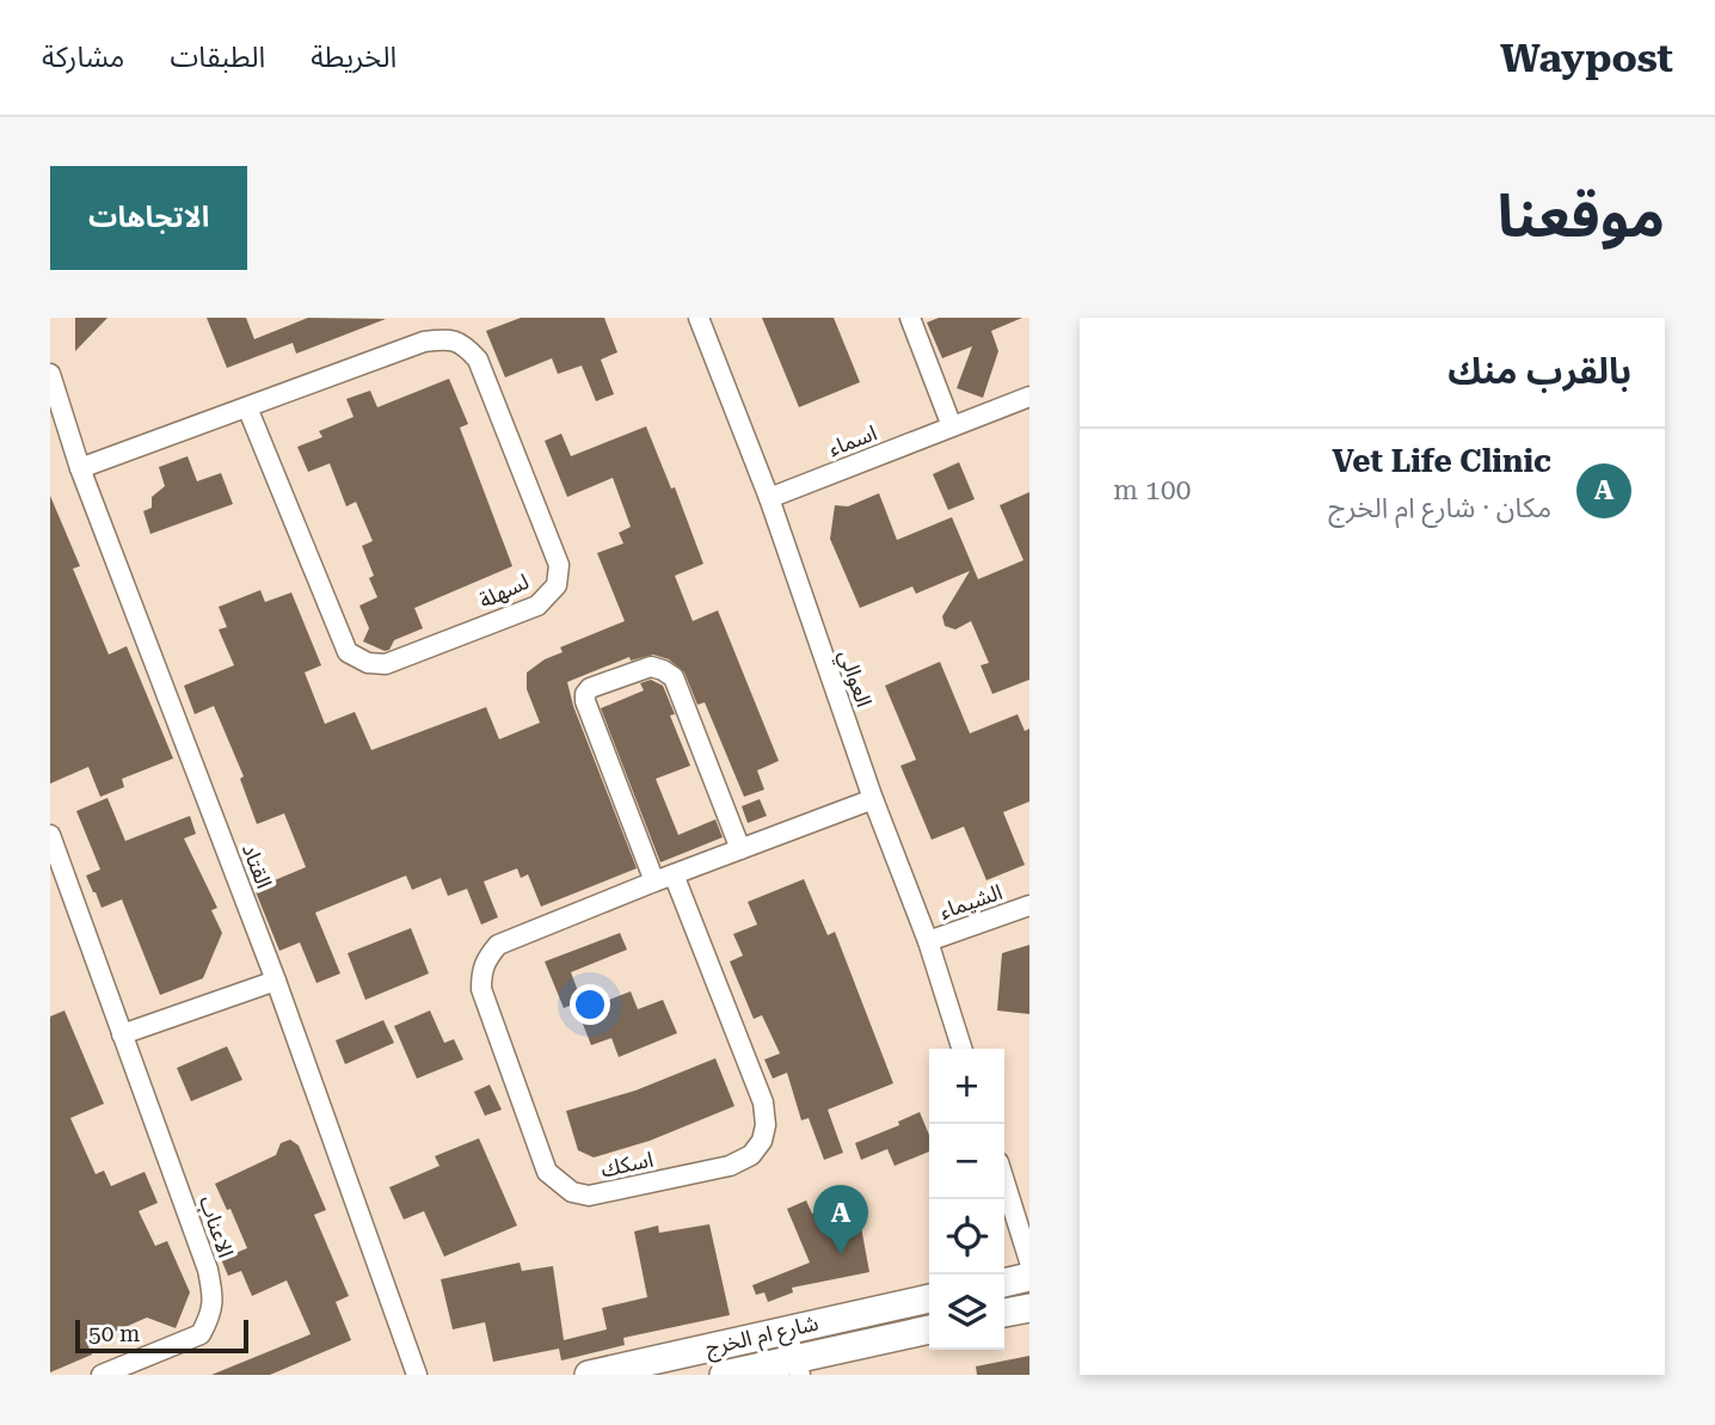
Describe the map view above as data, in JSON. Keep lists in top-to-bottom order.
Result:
{
  "streets": {
    "street": [
      "اسماء",
      "لسهلة",
      "العوالي",
      "القتاد",
      "الشيماء",
      "اسكك",
      "الاعناب",
      "شارع ام الخرج"
    ]
  },
  "crossings": [
    ["اسماء", "العوالي"],
    ["لسهلة", "القتاد"],
    ["العوالي", "الشيماء"],
    ["العوالي", "اسكك"]
  ],
  "scale_bar": "50 m",
  "page": {
    "header": "Waypost",
    "nav": ["الخريطة", "الطبقات", "مشاركة"],
    "title": "موقعنا",
    "buttons": "الاتجاهات",
    "heading": "بالقرب منك",
    "list": [
      {
        "mark": "A",
        "name": "Vet Life Clinic",
        "note": "مكان · شارع ام الخرج",
        "value": "100 m"
      }
    ],
    "map_buttons": ["+", "−"],
    "pins": "A",
    "scale": "50 m"
  }
}
